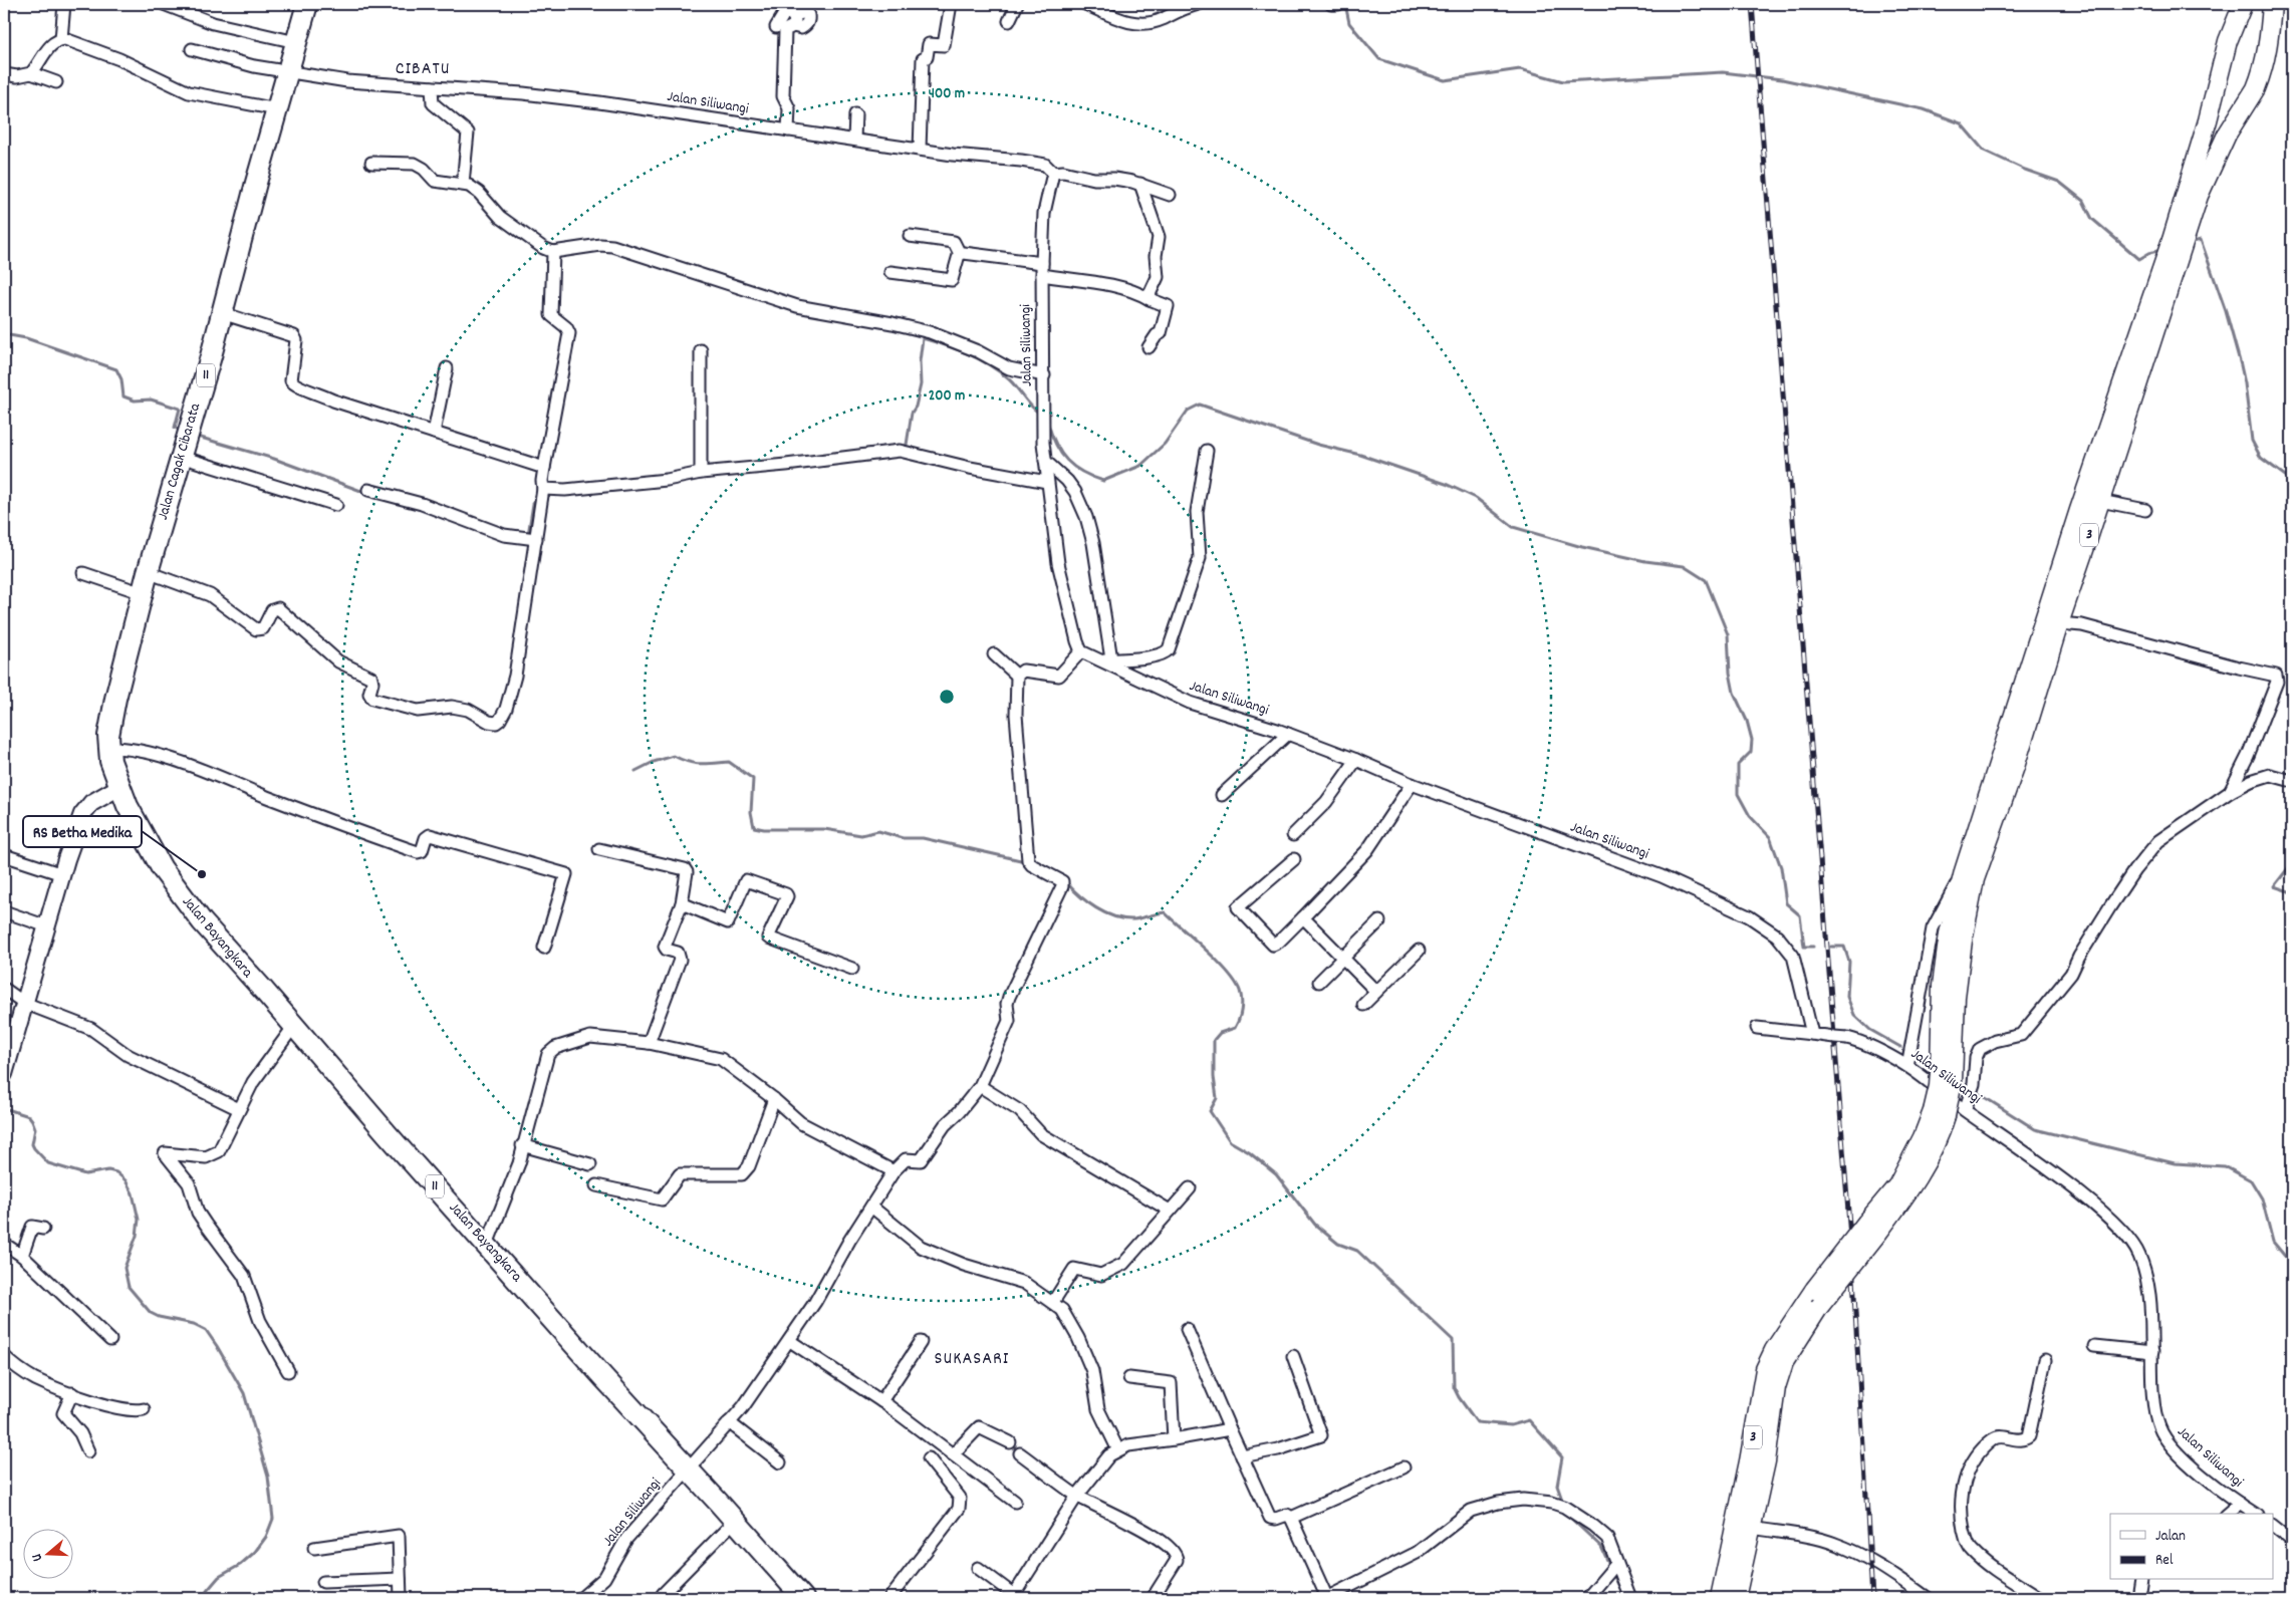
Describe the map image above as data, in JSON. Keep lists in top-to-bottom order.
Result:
{
  "streets": {
    "highway": ["11", "Jalan Cagak Cibarata", "Jalan Bayangkara"],
    "main road": ["3"],
    "street": ["Jalan Siliwangi"]
  },
  "crossings": [
    ["Jalan Siliwangi", "Jalan Cagak Cibarata"],
    ["Jalan Siliwangi", "Jalan Bayangkara"],
    ["Jalan Cagak Cibarata", "Jalan Bayangkara"]
  ],
  "districts": ["CIBATU", "SUKASARI"],
  "places": ["RS Betha Medika"],
  "legend": ["Jalan", "Rel"],
  "north": "left",
  "rings": ["400 m", "200 m"]
}
